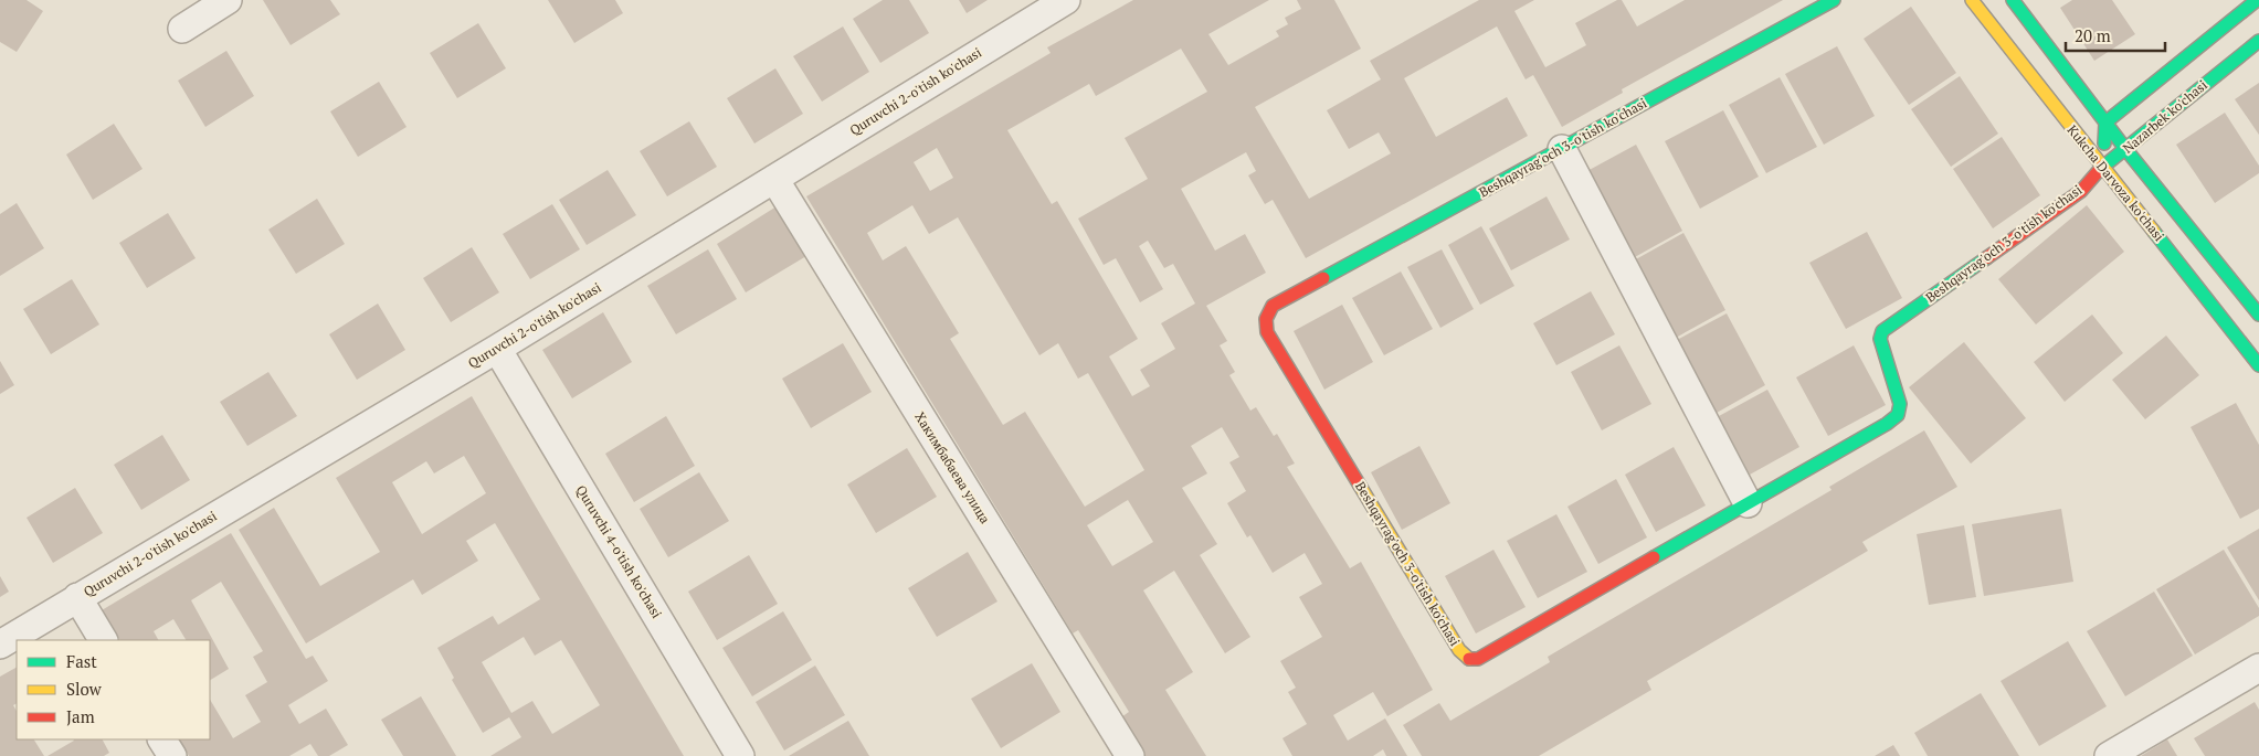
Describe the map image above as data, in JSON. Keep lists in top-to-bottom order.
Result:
{
  "streets": {
    "street": [
      "Quruvchi 2-o'tish ko'chasi",
      "Nazarbek ko'chasi",
      "Beshqayrag'och 3-o'tish ko'chasi",
      "Kukcha Darvoza ko'chasi",
      "Хакимбабаева улица",
      "Quruvchi 4-o'tish ko'chasi"
    ]
  },
  "crossings": [
    ["Quruvchi 2-o'tish ko'chasi", "Хакимбабаева улица"],
    ["Quruvchi 2-o'tish ko'chasi", "Quruvchi 4-o'tish ko'chasi"],
    ["Nazarbek ko'chasi", "Beshqayrag'och 3-o'tish ko'chasi"],
    ["Nazarbek ko'chasi", "Kukcha Darvoza ko'chasi"],
    ["Beshqayrag'och 3-o'tish ko'chasi", "Kukcha Darvoza ko'chasi"]
  ],
  "legend": ["Fast", "Slow", "Jam"],
  "scale_bar": "20 m"
}
